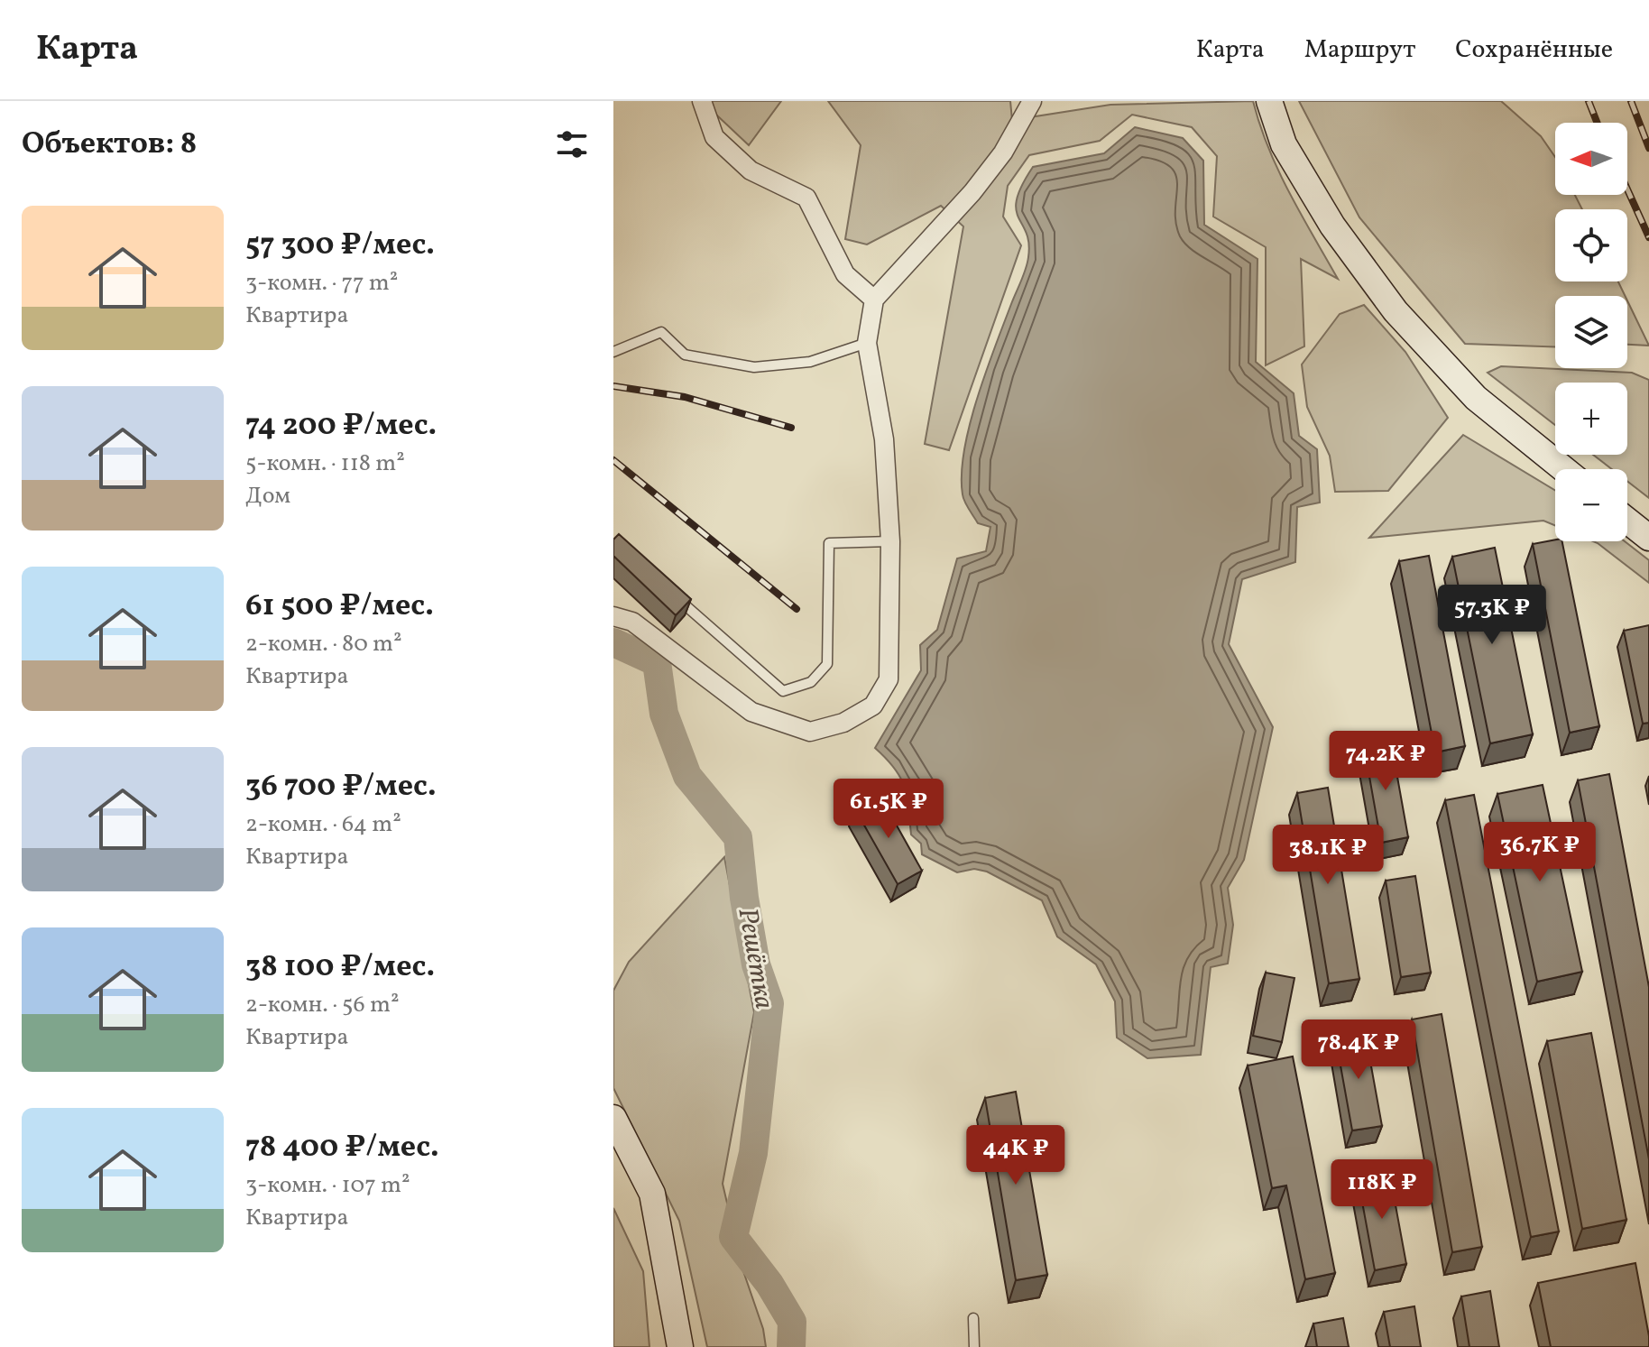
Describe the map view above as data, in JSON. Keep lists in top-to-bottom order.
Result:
{
  "water": ["Решётка"],
  "north": "left",
  "page": {
    "header": "Карта",
    "nav": ["Карта", "Маршрут", "Сохранённые"],
    "heading": "Объектов: 8",
    "map_buttons": ["+", "−"],
    "list": [
      {
        "name": "57 300 ₽/мес.",
        "note": "3-комн. · 77 m² · Квартира"
      },
      {
        "name": "74 200 ₽/мес.",
        "note": "5-комн. · 118 m² · Дом"
      },
      {
        "name": "61 500 ₽/мес.",
        "note": "2-комн. · 80 m² · Квартира"
      },
      {
        "name": "36 700 ₽/мес.",
        "note": "2-комн. · 64 m² · Квартира"
      },
      {
        "name": "38 100 ₽/мес.",
        "note": "2-комн. · 56 m² · Квартира"
      },
      {
        "name": "78 400 ₽/мес.",
        "note": "3-комн. · 107 m² · Квартира"
      }
    ],
    "price": [
      "57.3K ₽",
      "74.2K ₽",
      "61.5K ₽",
      "36.7K ₽",
      "38.1K ₽",
      "78.4K ₽",
      "44K ₽",
      "118K ₽"
    ]
  }
}
